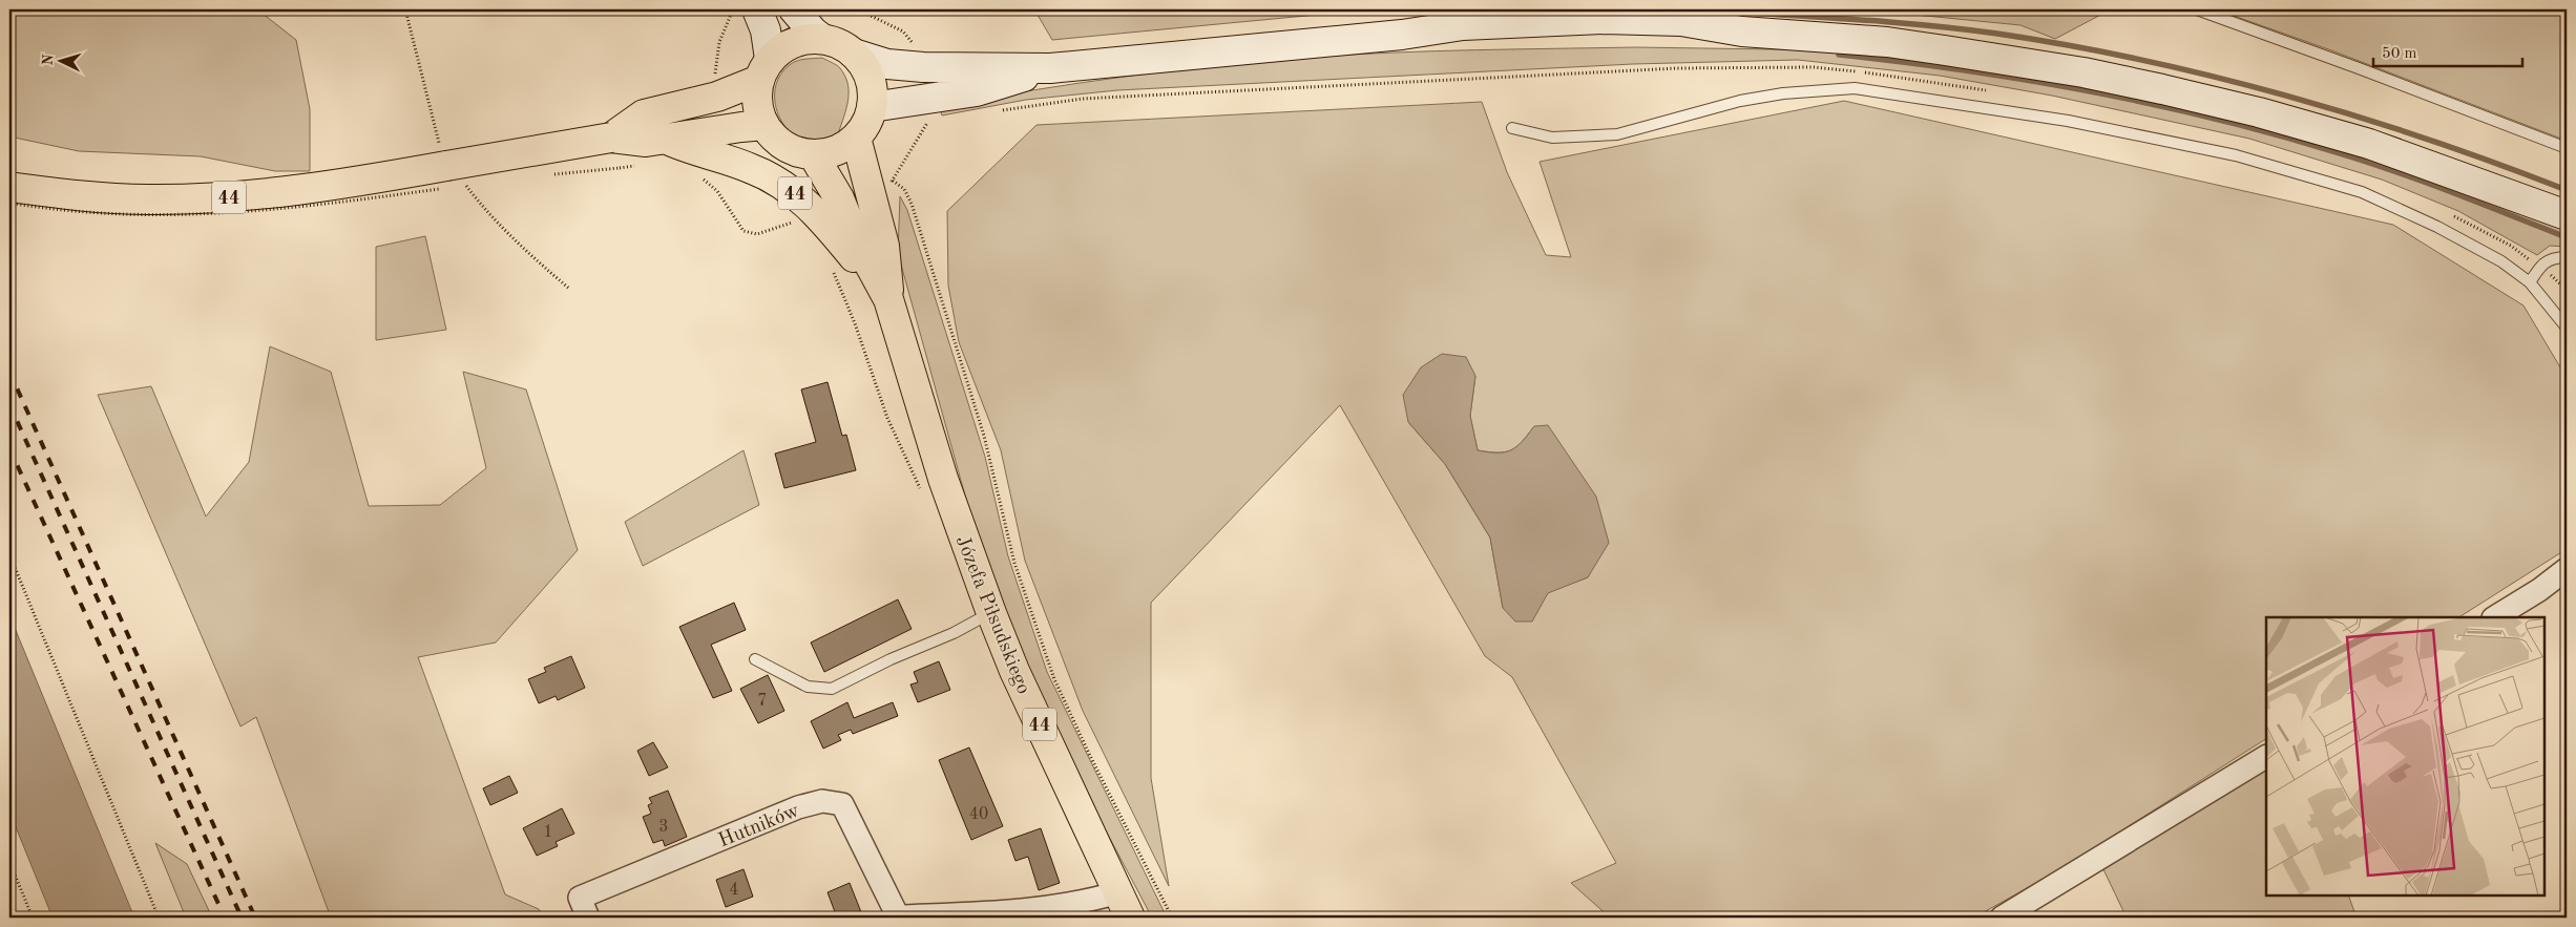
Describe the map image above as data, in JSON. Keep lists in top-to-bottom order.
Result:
{
  "streets": {
    "main road": ["44", "Józefa Piłsudskiego"],
    "street": ["Hutników"]
  },
  "crossings": [
    ["44", "Józefa Piłsudskiego"],
    ["Józefa Piłsudskiego", "Hutników"]
  ],
  "house_numbers": [
    "7",
    "40",
    "3",
    "1",
    "4"
  ],
  "scale_bar": "50 m",
  "north": "left"
}
